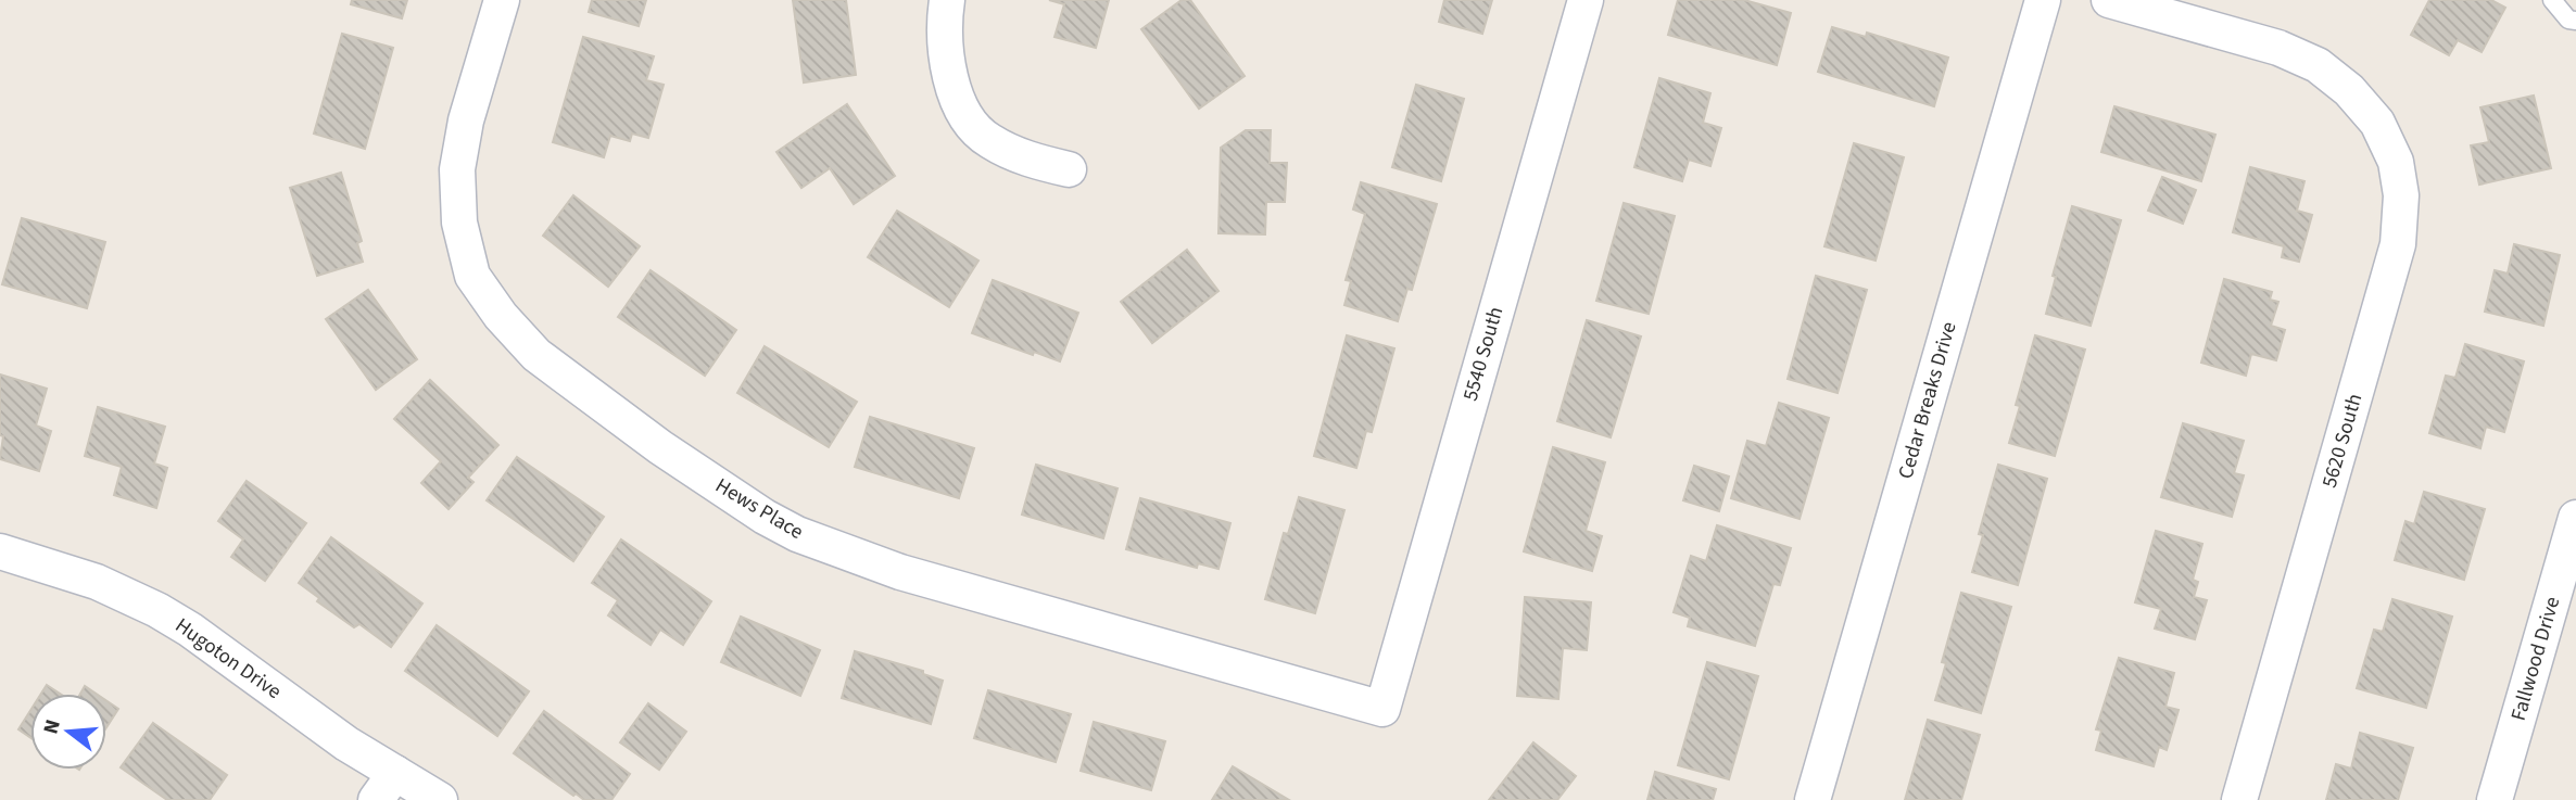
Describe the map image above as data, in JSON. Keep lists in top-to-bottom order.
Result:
{
  "streets": {
    "street": [
      "5540 South",
      "Cedar Breaks Drive",
      "5620 South",
      "Hews Place",
      "Hugoton Drive",
      "Fallwood Drive"
    ]
  },
  "crossings": [
    ["5540 South", "Hews Place"]
  ],
  "north": "left"
}
